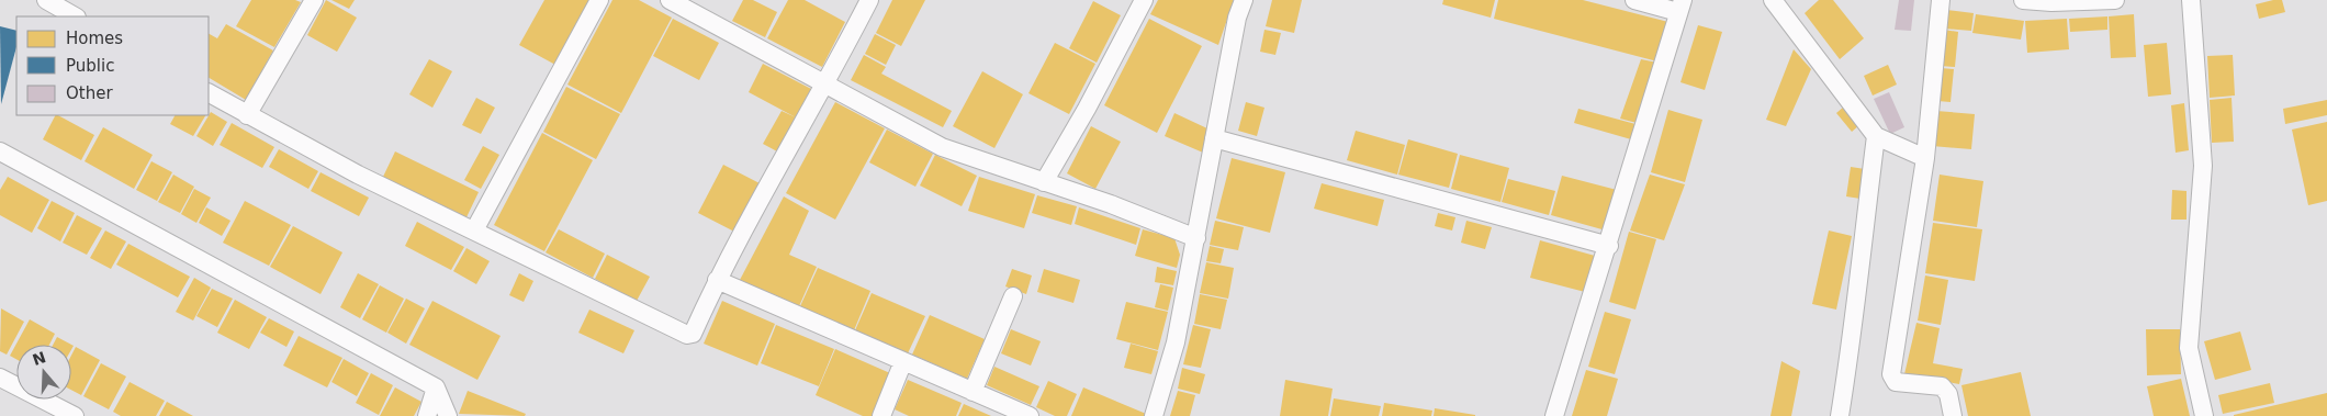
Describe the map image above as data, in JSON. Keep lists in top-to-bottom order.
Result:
{
  "legend": ["Homes", "Public", "Other"],
  "north": "top"
}
